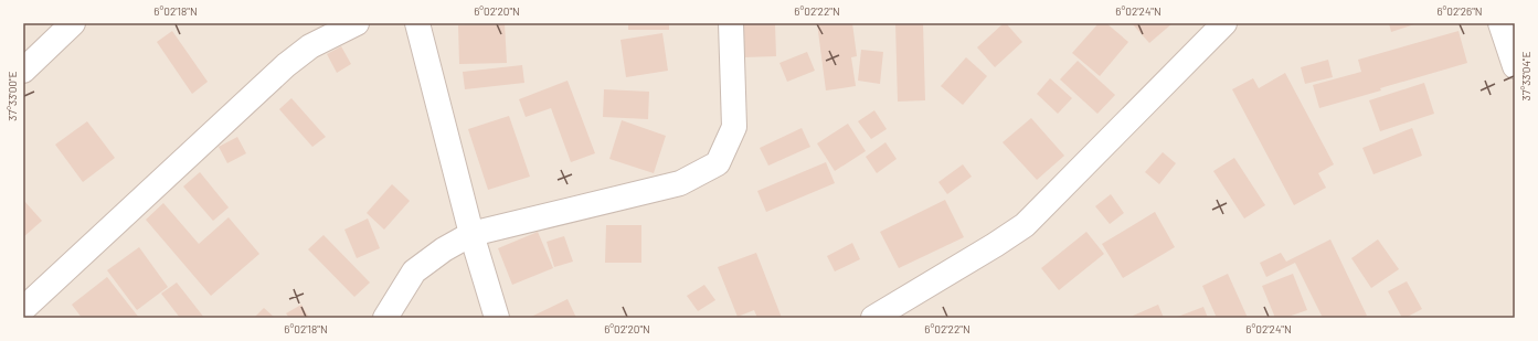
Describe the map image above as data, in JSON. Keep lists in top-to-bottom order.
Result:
{
  "coordinates": [
    "6°02'18\"N",
    "6°02'20\"N",
    "6°02'22\"N",
    "6°02'24\"N",
    "6°02'26\"N",
    "37°33'04\"E",
    "37°33'00\"E"
  ]
}
